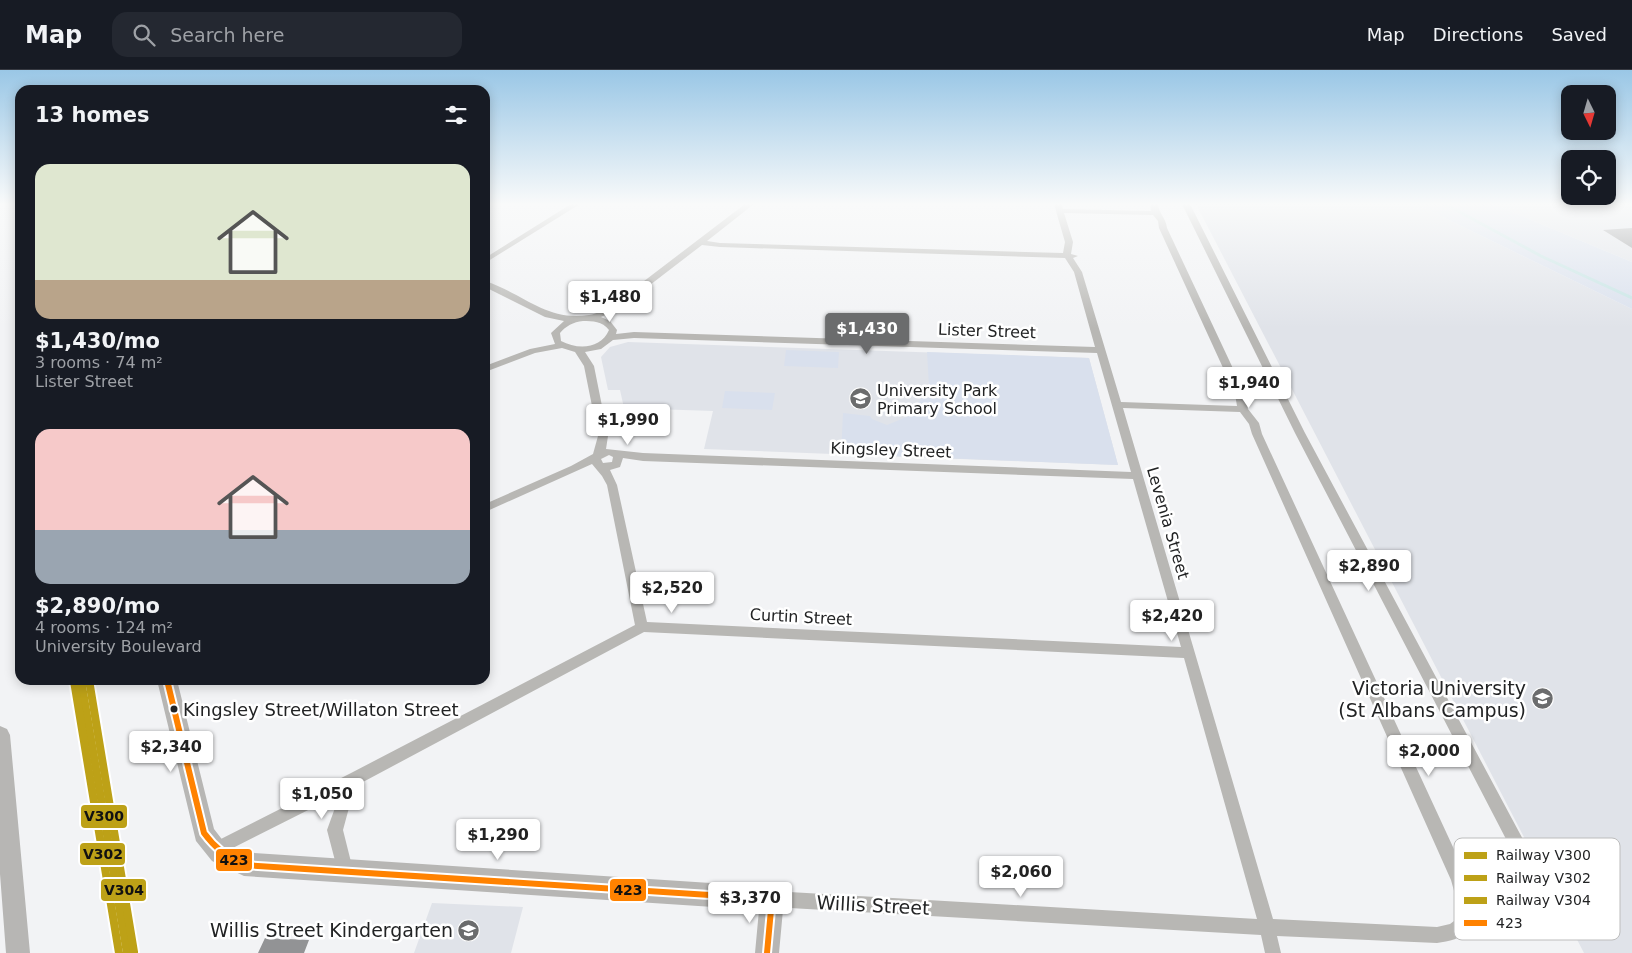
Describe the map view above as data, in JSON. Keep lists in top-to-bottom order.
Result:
{
  "streets": {
    "street": [
      "Lister Street",
      "Kingsley Street",
      "Levenia Street",
      "Curtin Street",
      "Willis Street"
    ]
  },
  "crossings": [
    ["Lister Street", "Levenia Street"],
    ["Kingsley Street", "Levenia Street"],
    ["Levenia Street", "Curtin Street"],
    ["Levenia Street", "Willis Street"]
  ],
  "places": {
    "school or university": ["University Park Primary School", "Victoria University (St Albans Campus)", "Willis Street Kindergarten"],
    "other": ["Kingsley Street/Willaton Street"]
  },
  "lines": [
    "rail line V300",
    "rail line V302",
    "rail line V304",
    "transit line 423"
  ],
  "legend": [
    "Railway V300",
    "Railway V302",
    "Railway V304",
    "423"
  ],
  "north": "bottom",
  "page": {
    "header": "Map",
    "search": "Search here",
    "nav": ["Map", "Directions", "Saved"],
    "heading": "13 homes",
    "list": [
      {
        "name": "$1,430/mo",
        "note": "3 rooms · 74 m² · Lister Street"
      },
      {
        "name": "$2,890/mo",
        "note": "4 rooms · 124 m² · University Boulevard"
      }
    ],
    "price": [
      "$1,480",
      "$1,430",
      "$1,940",
      "$1,990",
      "$2,890",
      "$2,520",
      "$2,420",
      "$2,340",
      "$2,000",
      "$1,050",
      "$1,290",
      "$2,060",
      "$3,370"
    ]
  }
}
